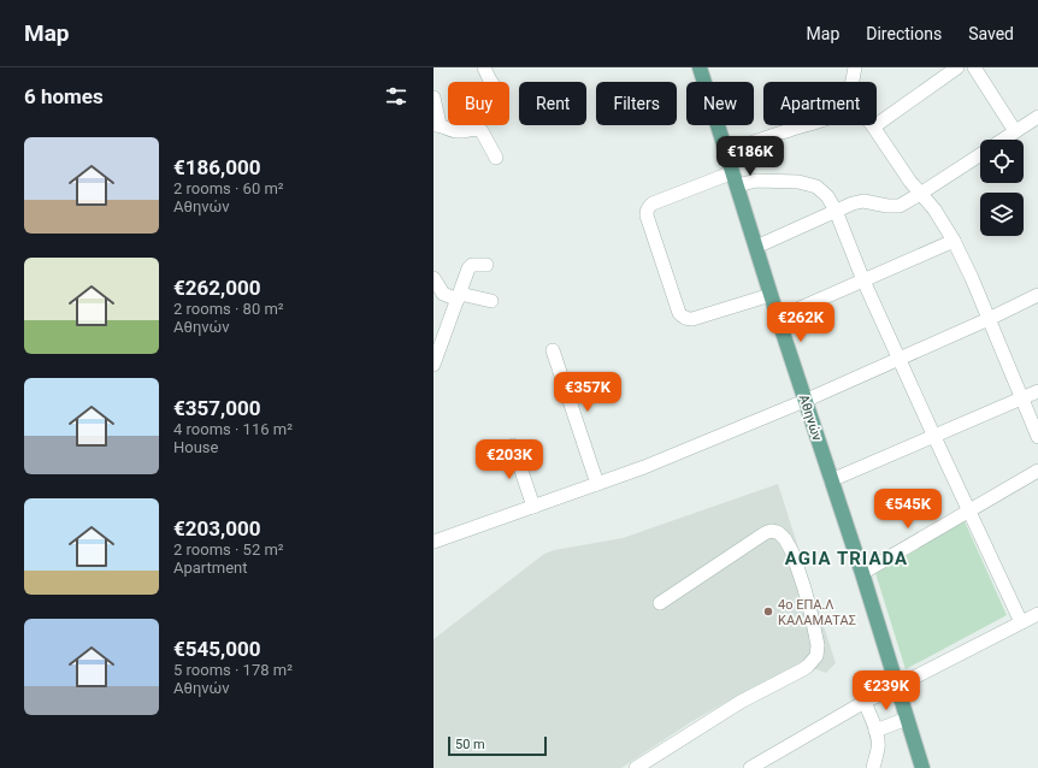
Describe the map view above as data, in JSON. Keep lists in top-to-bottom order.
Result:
{
  "streets": {
    "main road": ["Αθηνών"]
  },
  "districts": ["AGIA TRIADA"],
  "places": ["4ο ΕΠΑ.Λ ΚΑΛΑΜΑΤΑΣ"],
  "scale_bar": "50 m",
  "page": {
    "header": "Map",
    "nav": ["Map", "Directions", "Saved"],
    "heading": "6 homes",
    "chip": [
      "Buy",
      "Rent",
      "Filters",
      "New",
      "Apartment"
    ],
    "list": [
      {
        "name": "€186,000",
        "note": "2 rooms · 60 m² · Αθηνών"
      },
      {
        "name": "€262,000",
        "note": "2 rooms · 80 m² · Αθηνών"
      },
      {
        "name": "€357,000",
        "note": "4 rooms · 116 m² · House"
      },
      {
        "name": "€203,000",
        "note": "2 rooms · 52 m² · Apartment"
      },
      {
        "name": "€545,000",
        "note": "5 rooms · 178 m² · Αθηνών"
      }
    ],
    "price": [
      "€186K",
      "€262K",
      "€357K",
      "€203K",
      "€545K",
      "€239K"
    ],
    "scale": "50 m"
  }
}
